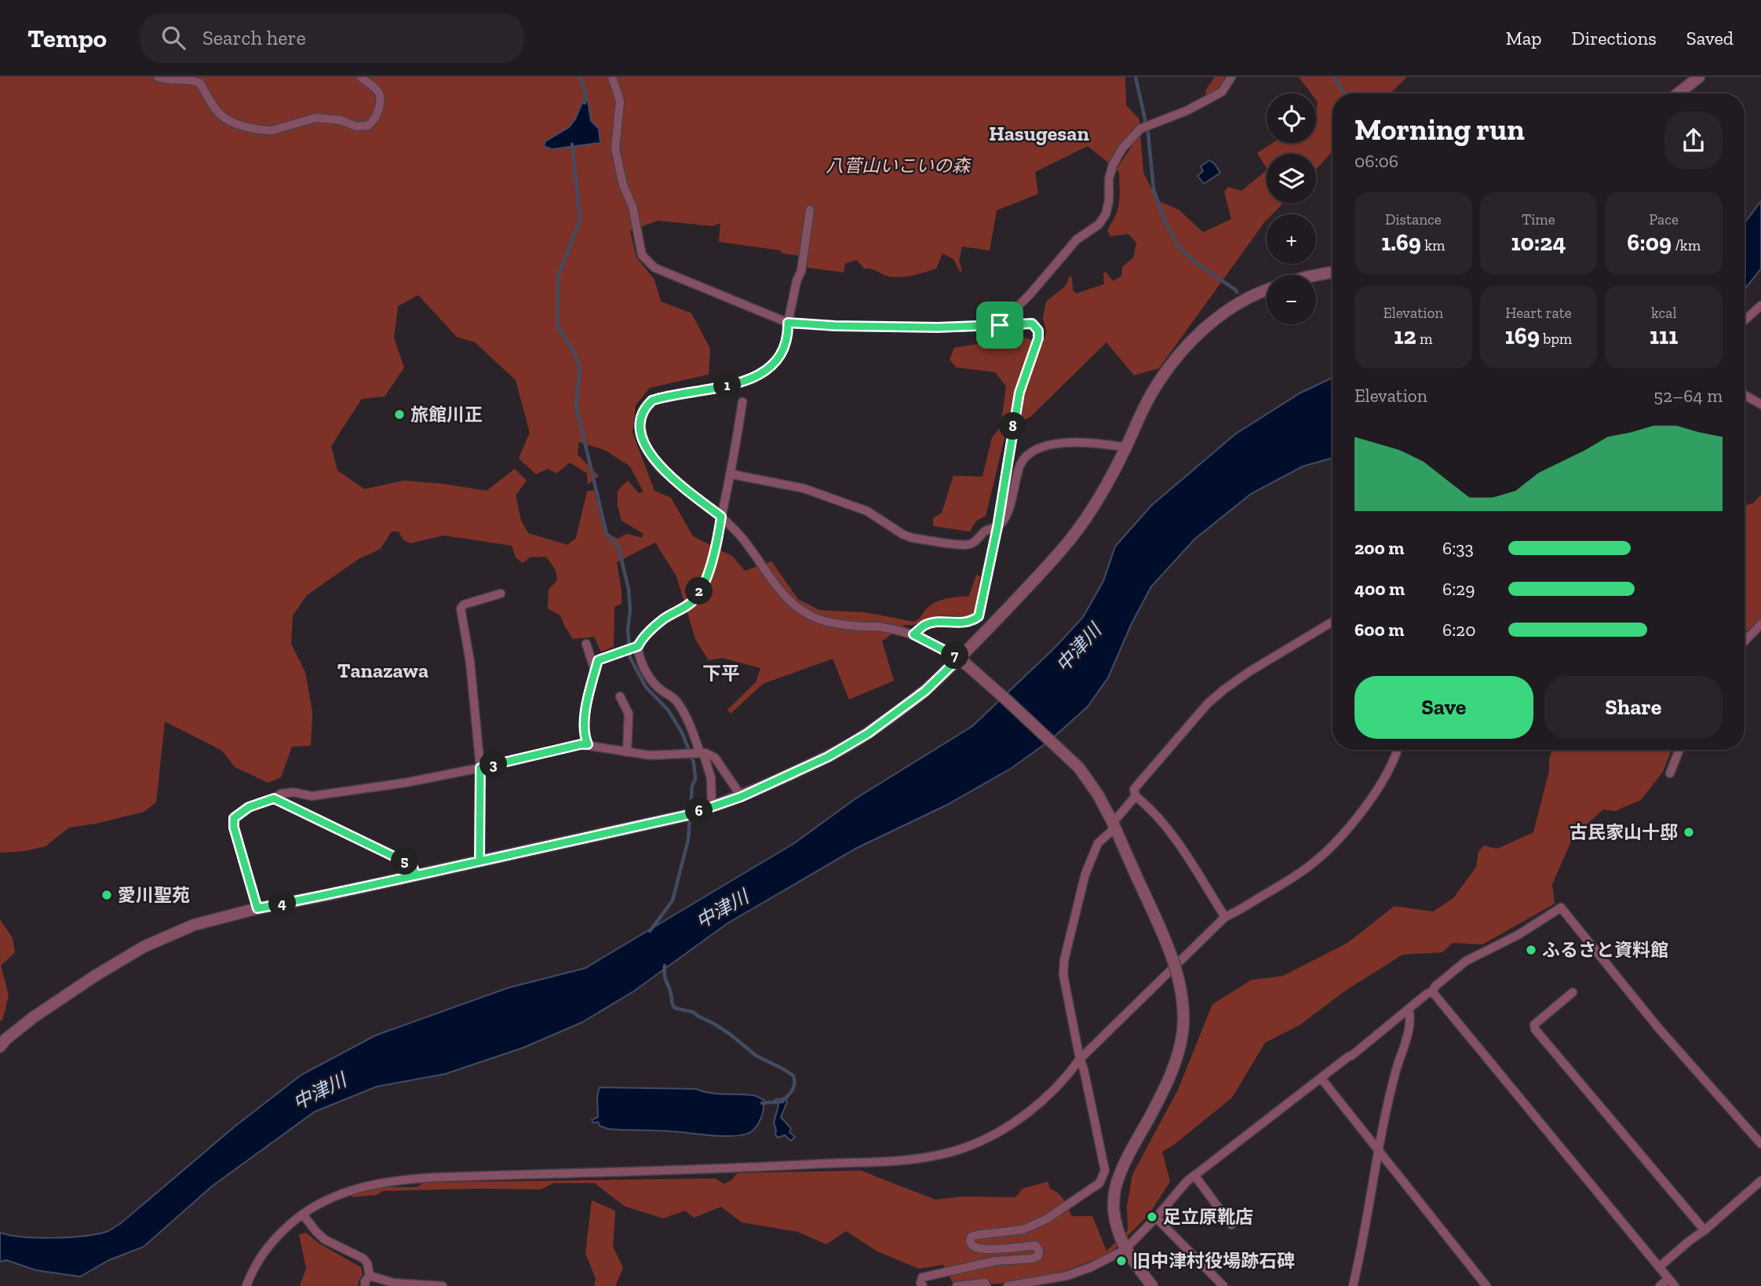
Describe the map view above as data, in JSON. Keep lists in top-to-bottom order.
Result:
{
  "districts": ["Hasugesan", "Tanazawa", "下平"],
  "water": ["中津川"],
  "parks": ["八菅山いこいの森"],
  "places": [
    "旅館川正",
    "古民家山十邸",
    "愛川聖苑",
    "ふるさと資料館",
    "足立原靴店",
    "旧中津村役場跡石碑"
  ],
  "page": {
    "header": "Tempo",
    "search": "Search here",
    "nav": ["Map", "Directions", "Saved"],
    "map_buttons": ["+", "−"],
    "heading": ["Morning run", "06:06"],
    "stats": [
      ["Distance", "1.69 km"],
      ["Time", "10:24"],
      ["Pace", "6:09 /km"],
      ["Elevation", "12 m"],
      ["Heart rate", "169 bpm"],
      ["kcal", "111"]
    ],
    "pins": [
      "1",
      "8",
      "2",
      "7",
      "3",
      "6",
      "5",
      "4"
    ],
    "chart": ["Elevation", "52–64 m"],
    "list": [
      {
        "name": "200 m",
        "note": "6:33"
      },
      {
        "name": "400 m",
        "note": "6:29"
      },
      {
        "name": "600 m",
        "note": "6:20"
      }
    ],
    "buttons": ["Save", "Share"]
  }
}
